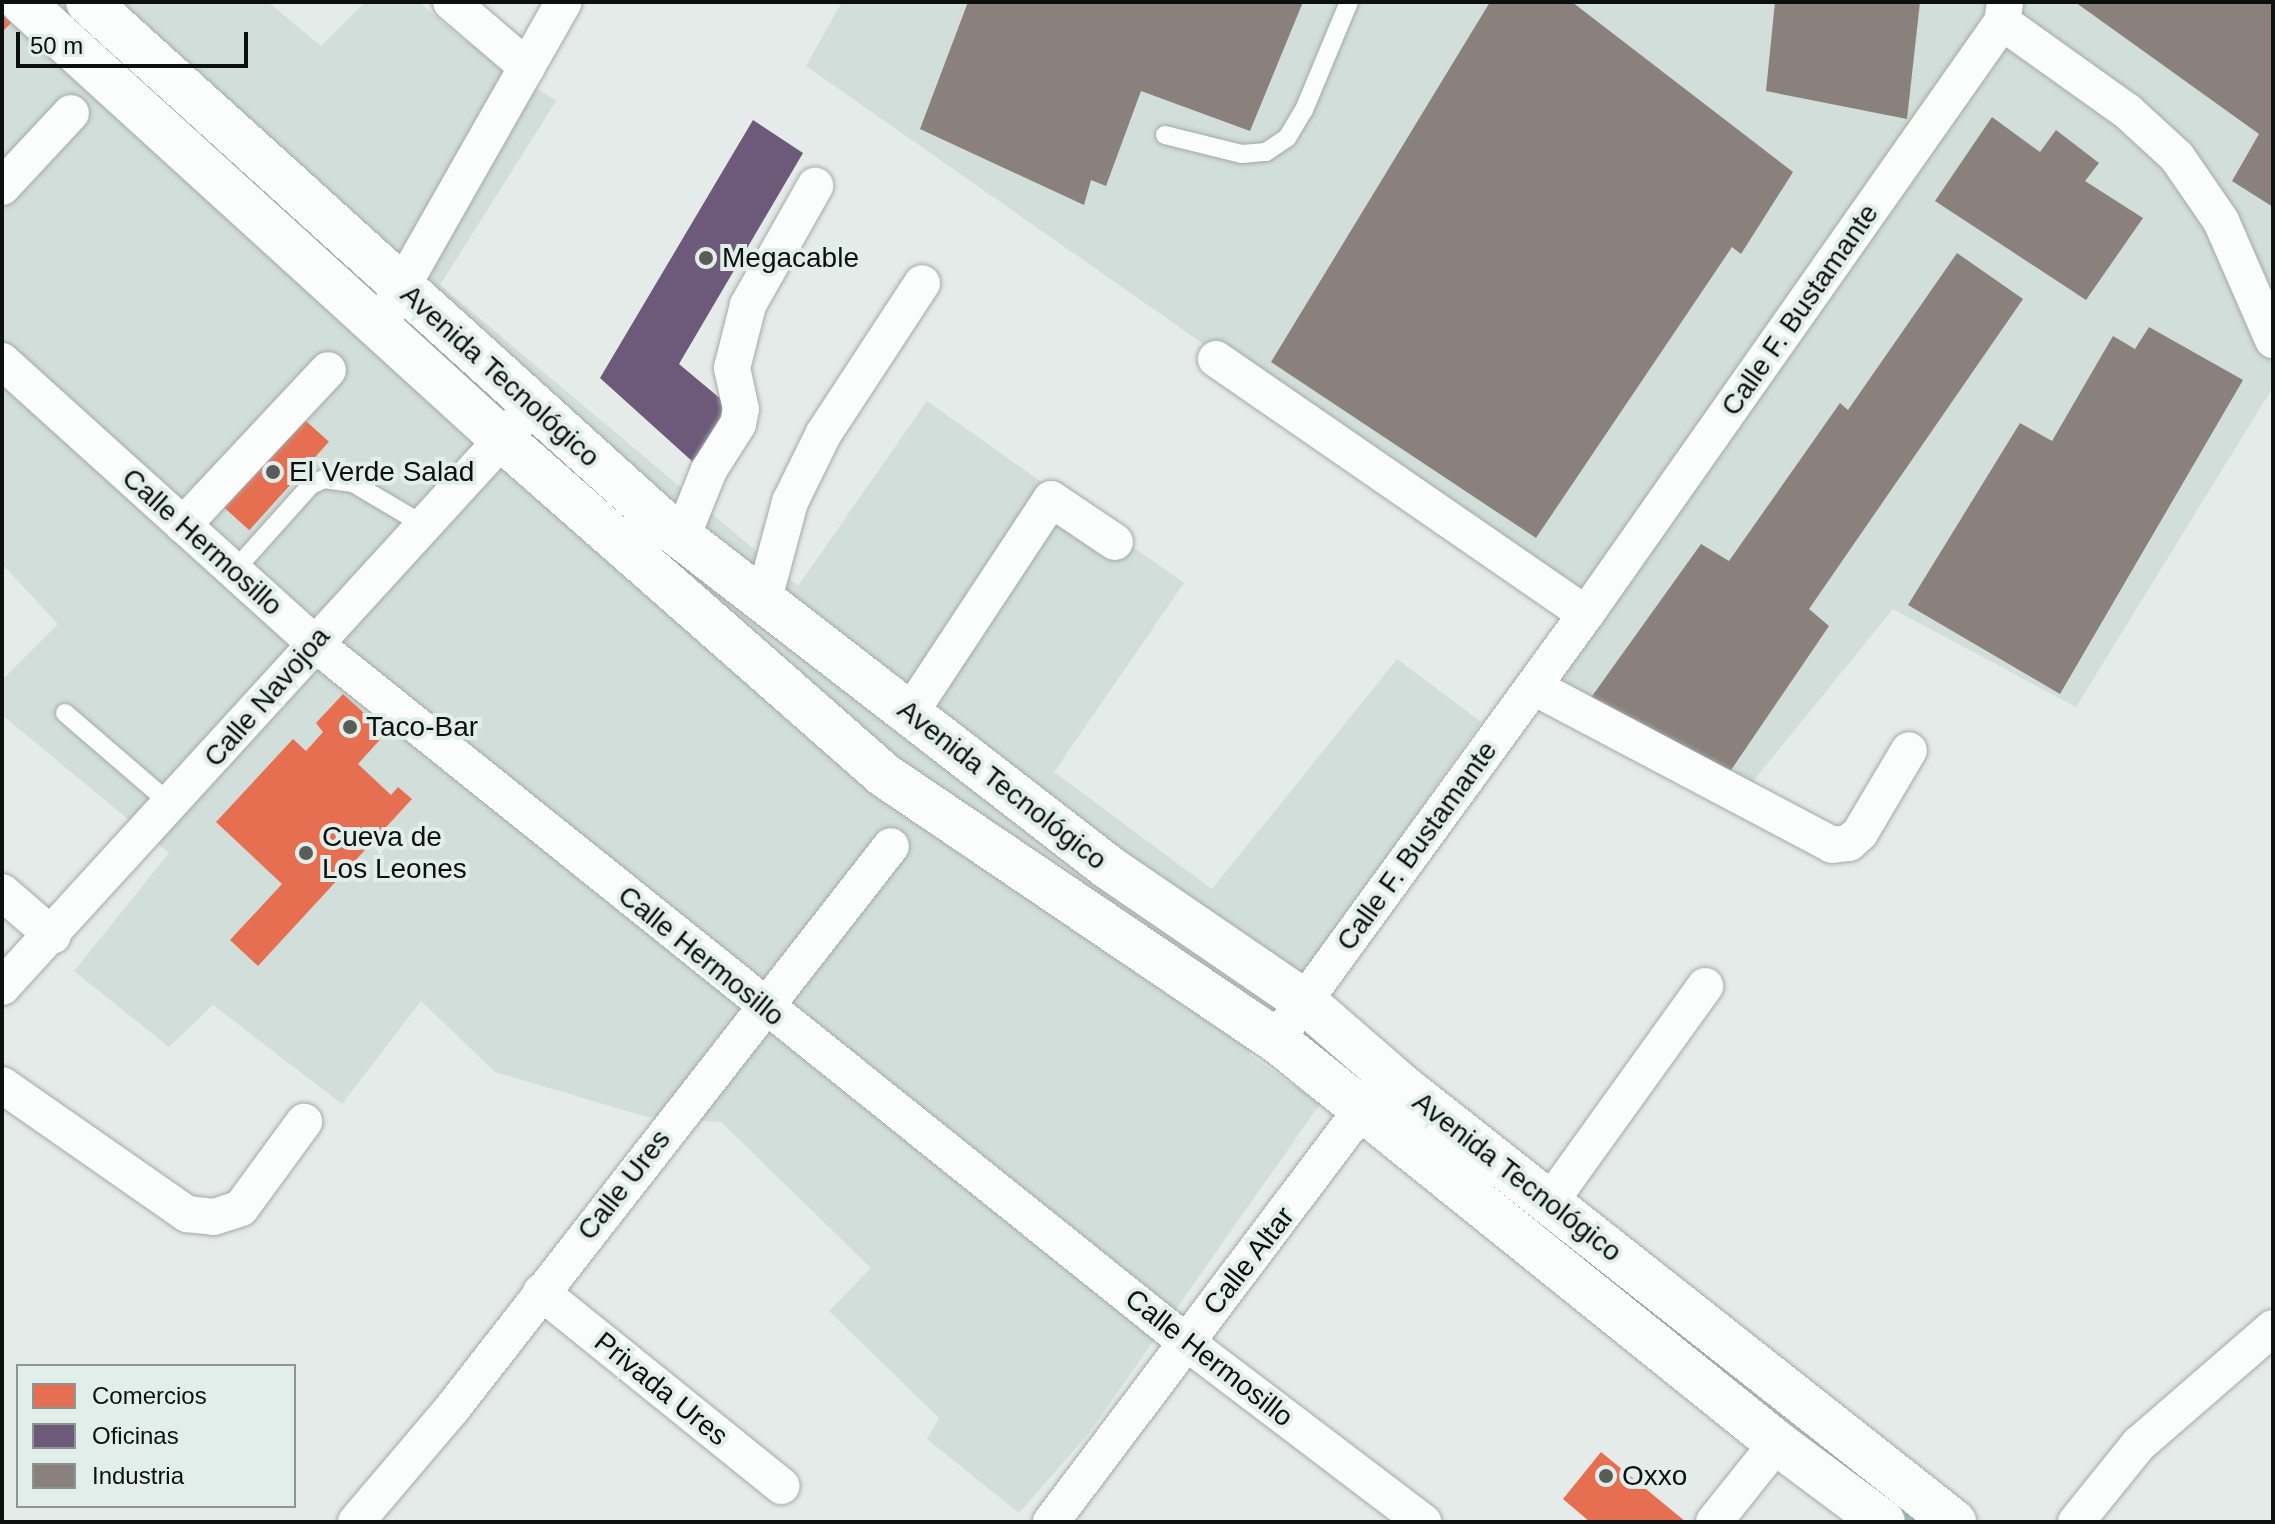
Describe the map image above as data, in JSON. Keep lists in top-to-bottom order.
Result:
{
  "streets": {
    "main road": ["Avenida Tecnológico"],
    "street": [
      "Calle F. Bustamante",
      "Calle Hermosillo",
      "Calle Navojoa",
      "Calle Ures",
      "Calle Altar",
      "Privada Ures"
    ]
  },
  "crossings": [
    ["Calle F. Bustamante", "Avenida Tecnológico"],
    ["Avenida Tecnológico", "Calle Navojoa"],
    ["Avenida Tecnológico", "Calle Altar"],
    ["Calle Hermosillo", "Calle Navojoa"],
    ["Calle Hermosillo", "Calle Ures"],
    ["Calle Hermosillo", "Calle Altar"],
    ["Calle Ures", "Privada Ures"]
  ],
  "places": [
    "Megacable",
    "El Verde Salad",
    "Taco-Bar",
    "Cueva de Los Leones",
    "Oxxo"
  ],
  "legend": ["Comercios", "Oficinas", "Industria"],
  "scale_bar": "50 m"
}
